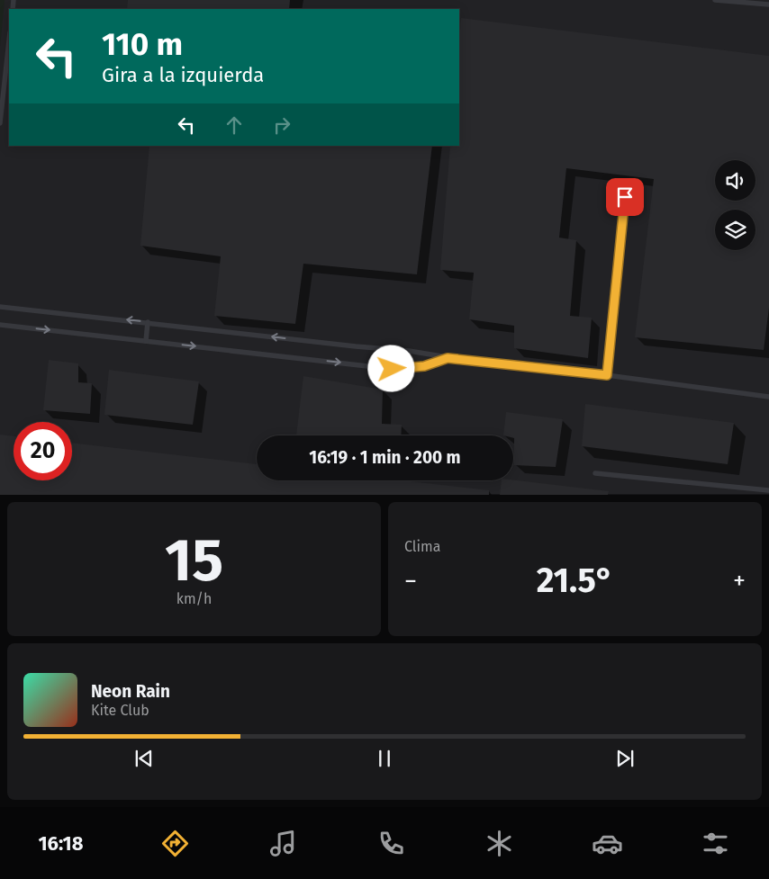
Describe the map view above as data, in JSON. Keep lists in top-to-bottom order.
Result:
{
  "page": {
    "turn": ["110 m", "Gira a la izquierda"],
    "limit": "20",
    "trip": "16:19 · 1 min · 200 m",
    "tile": [
      ["15", "km/h"],
      "Clima"
    ],
    "heat": ["−", "21.5°", "+"],
    "song": ["Neon Rain", "Kite Club"],
    "tabs": "16:18"
  }
}
